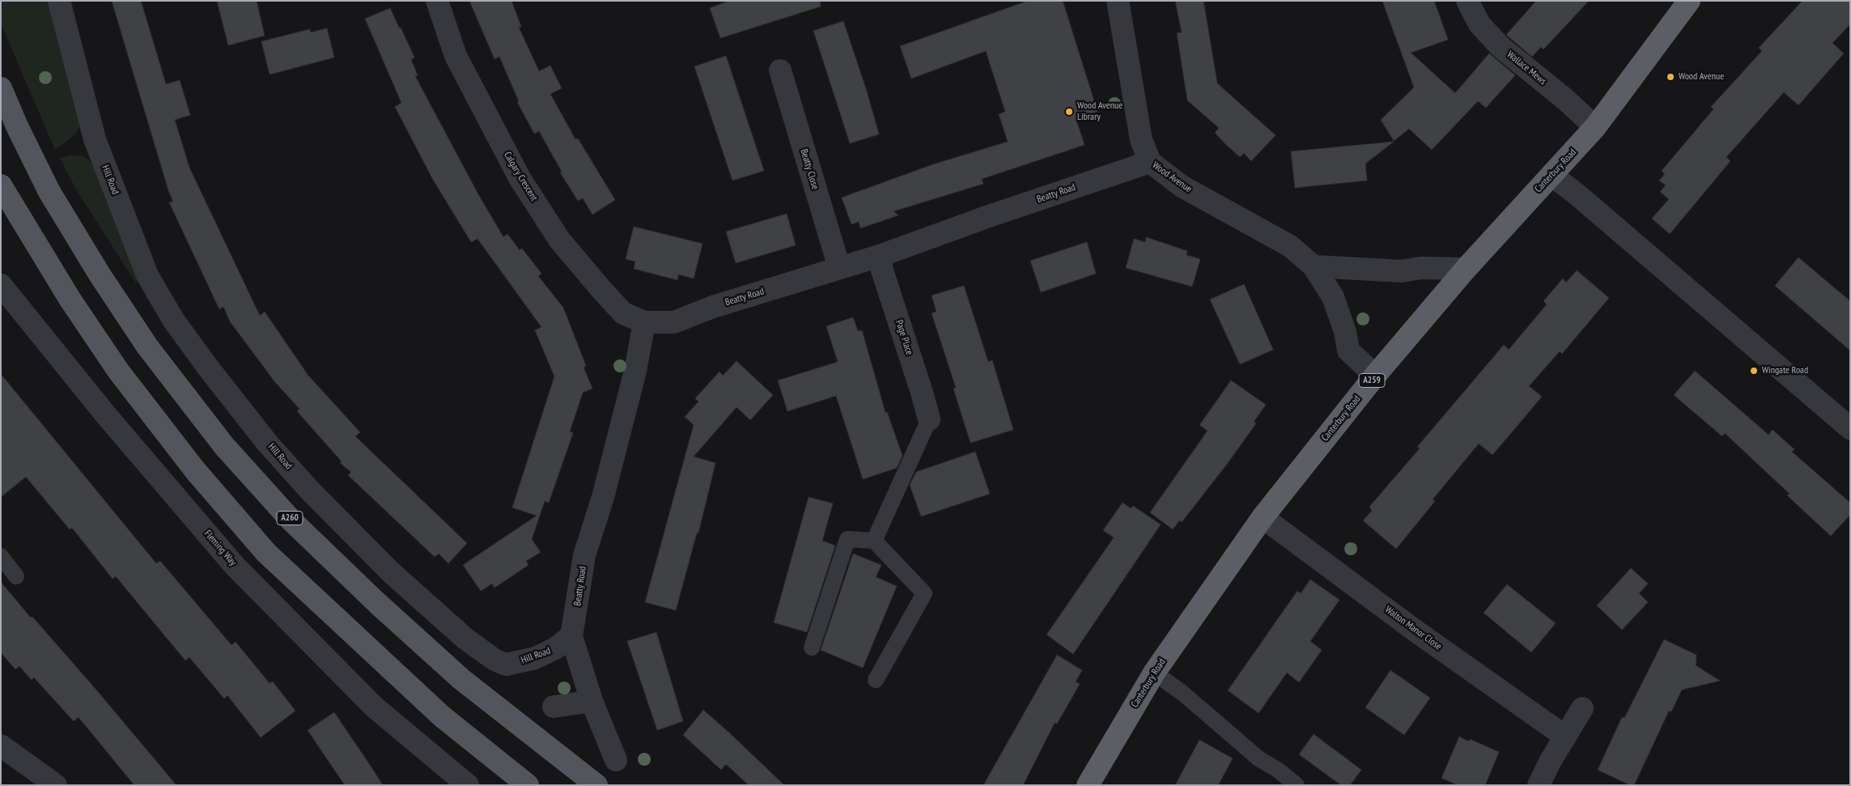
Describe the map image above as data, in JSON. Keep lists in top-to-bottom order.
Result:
{
  "streets": {
    "highway": ["Canterbury Road", "A259"],
    "main road": ["A260"],
    "street": [
      "Wallace Mews",
      "Beatty Close",
      "Calgary Crescent",
      "Wood Avenue",
      "Hill Road",
      "Beatty Road",
      "Page Place",
      "Fleming Way",
      "Walton Manor Close"
    ]
  },
  "crossings": [
    ["Wallace Mews", "Canterbury Road"],
    ["Beatty Close", "Beatty Road"],
    ["Canterbury Road", "Wood Avenue"],
    ["Canterbury Road", "Walton Manor Close"],
    ["Calgary Crescent", "Beatty Road"],
    ["Wood Avenue", "Beatty Road"],
    ["Hill Road", "Beatty Road"],
    ["Beatty Road", "Page Place"]
  ],
  "places": ["Wood Avenue", "Wood Avenue Library", "Wingate Road"]
}
